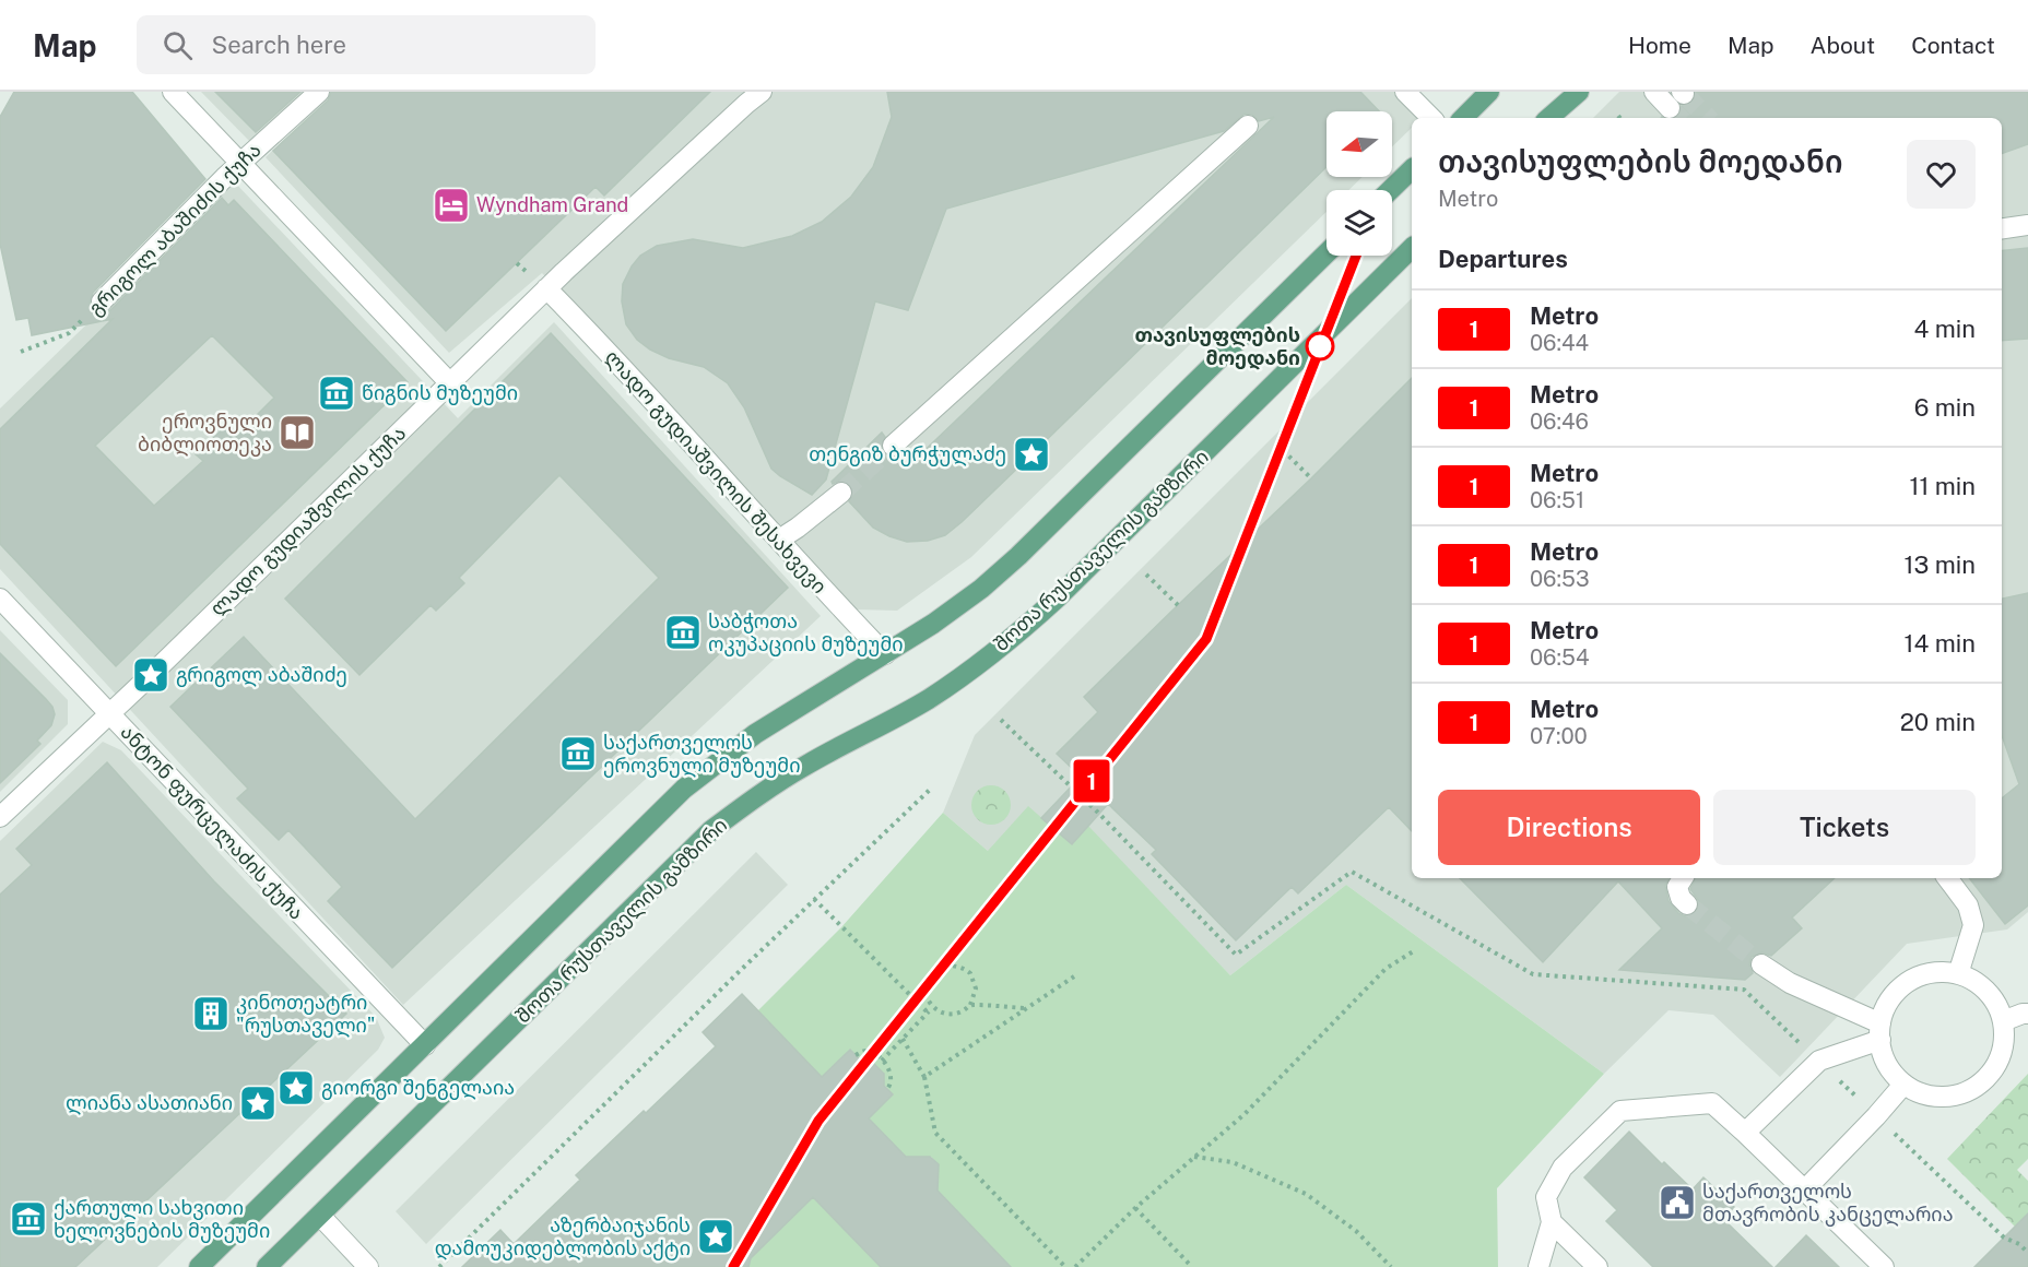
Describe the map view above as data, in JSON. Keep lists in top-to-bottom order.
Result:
{
  "streets": {
    "main road": ["შოთა რუსთაველის გამზირი"],
    "street": [
      "გრიგოლ აბაშიძის ქუჩა",
      "ლადო გუდიაშვილის შესახვევი",
      "ლადო გუდიაშვილის ქუჩა",
      "ანტონ ფურცელაძის ქუჩა"
    ]
  },
  "crossings": [
    ["ლადო გუდიაშვილის შესახვევი", "ლადო გუდიაშვილის ქუჩა"],
    ["ლადო გუდიაშვილის ქუჩა", "ანტონ ფურცელაძის ქუჩა"]
  ],
  "places": {
    "hotel": ["Wyndham Grand"],
    "other": ["თავისუფლების მოედანი"],
    "museum": [
      "წიგნის მუზეუმი",
      "საბჭოთა ოკუპაციის მუზეუმი",
      "საქართველოს ეროვნული მუზეუმი",
      "ქართული სახვითი ხელოვნების მუზეუმი"
    ],
    "library": ["ეროვნული ბიბლიოთეკა"],
    "place": [
      "თენგიზ ბურჭულაძე",
      "გრიგოლ აბაშიძე",
      "გიორგი შენგელაია",
      "ლიანა ასათიანი",
      "აზერბაიჯანის დამოუკიდებლობის აქტი"
    ],
    "building": ["კინოთეატრი \"რუსთაველი\""],
    "public building": ["საქართველოს მთავრობის კანცელარია"]
  },
  "lines": ["metro line 1"],
  "north": "left",
  "page": {
    "header": "Map",
    "search": "Search here",
    "nav": [
      "Home",
      "Map",
      "About",
      "Contact"
    ],
    "on_map": "1",
    "heading": [
      ["თავისუფლების მოედანი", "Metro"],
      "Departures"
    ],
    "list": [
      {
        "mark": "1",
        "name": "Metro",
        "note": "06:44",
        "value": "4 min"
      },
      {
        "mark": "1",
        "name": "Metro",
        "note": "06:46",
        "value": "6 min"
      },
      {
        "mark": "1",
        "name": "Metro",
        "note": "06:51",
        "value": "11 min"
      },
      {
        "mark": "1",
        "name": "Metro",
        "note": "06:53",
        "value": "13 min"
      },
      {
        "mark": "1",
        "name": "Metro",
        "note": "06:54",
        "value": "14 min"
      },
      {
        "mark": "1",
        "name": "Metro",
        "note": "07:00",
        "value": "20 min"
      }
    ],
    "buttons": ["Directions", "Tickets"]
  }
}
